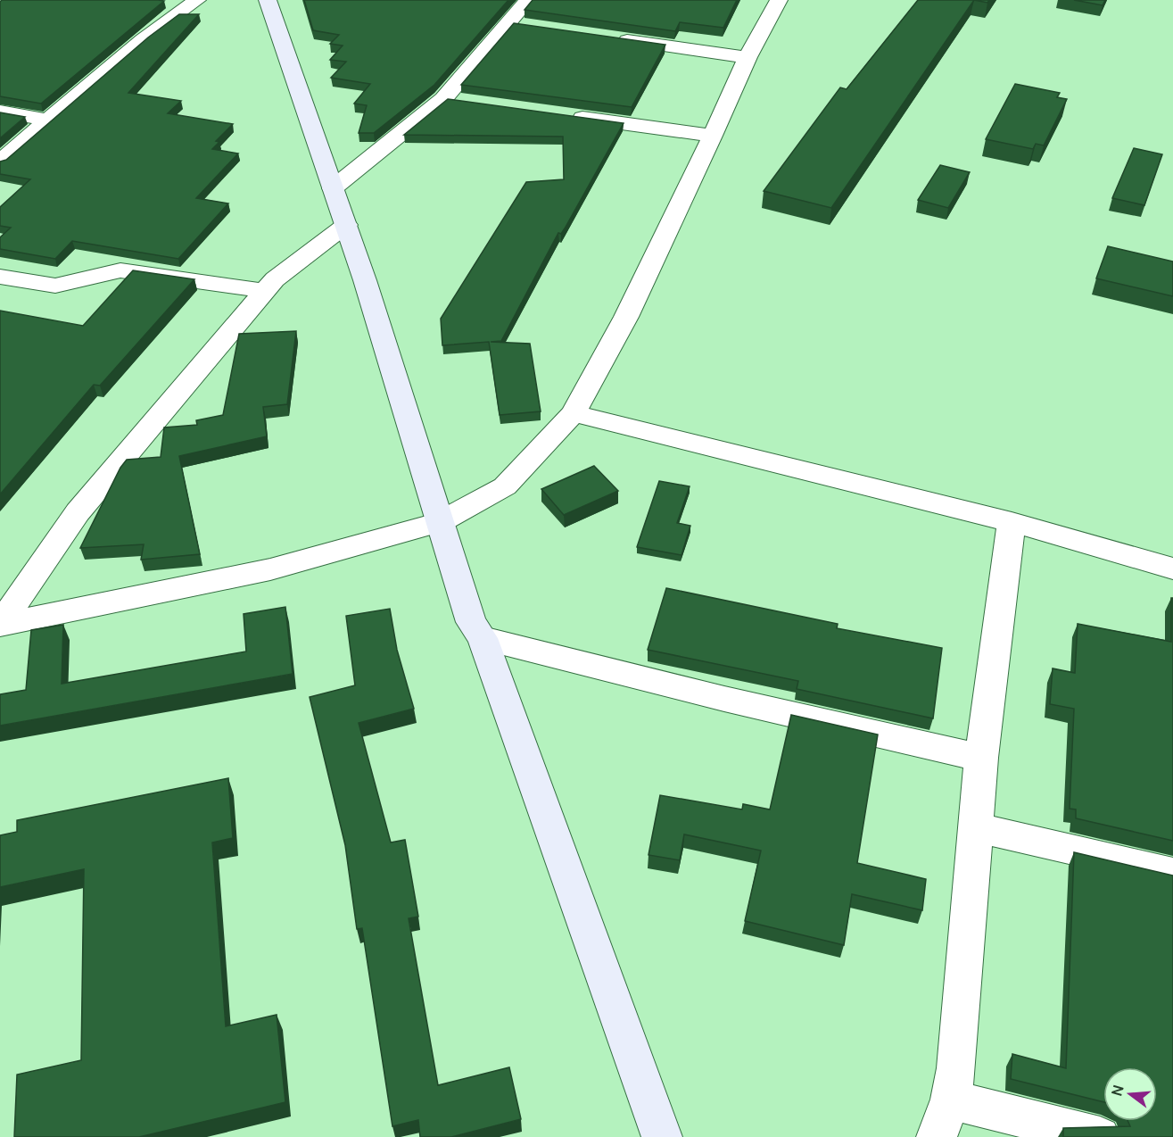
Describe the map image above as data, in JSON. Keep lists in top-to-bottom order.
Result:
{
  "north": "left"
}
